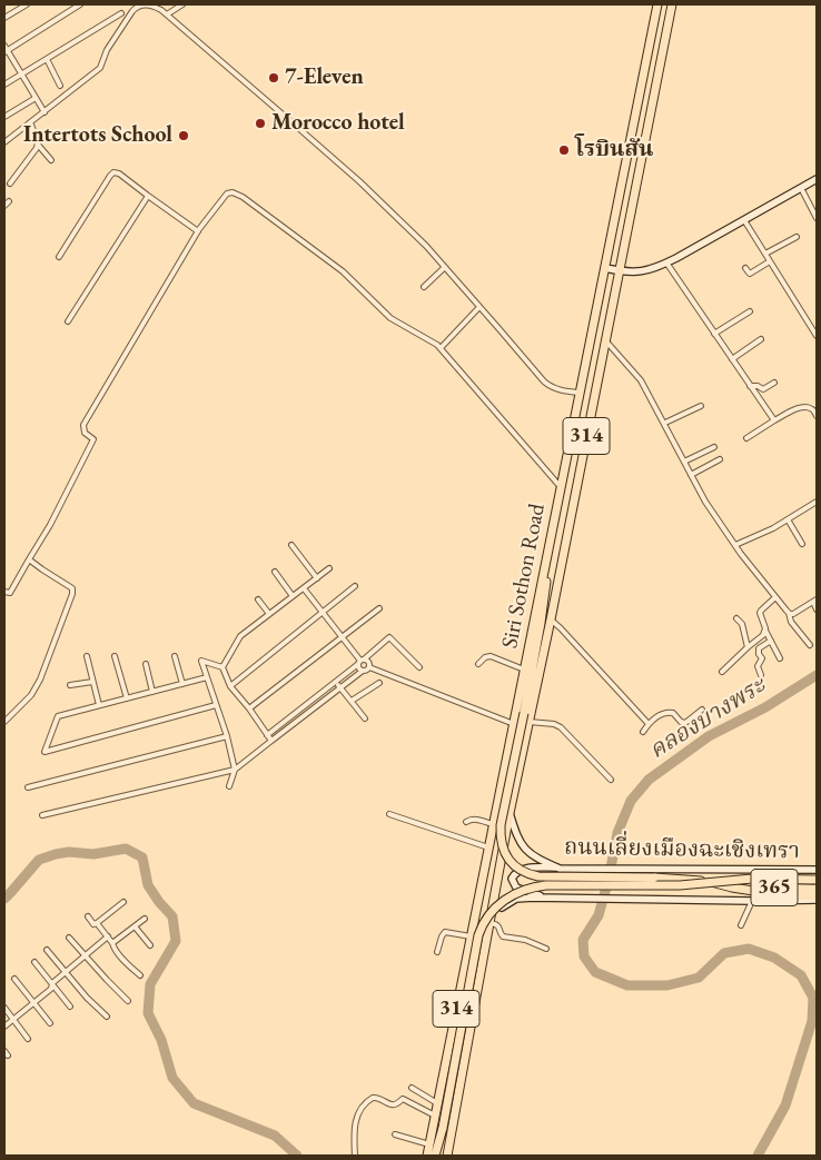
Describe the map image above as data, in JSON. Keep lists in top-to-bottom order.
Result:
{
  "streets": {
    "highway": [
      "314",
      "Siri Sothon Road",
      "ถนนเลี่ยงเมืองฉะเชิงเทรา",
      "365"
    ]
  },
  "crossings": [
    ["Siri Sothon Road", "ถนนเลี่ยงเมืองฉะเชิงเทรา"],
    ["Siri Sothon Road", "365"]
  ],
  "water": ["คลองบางพระ"],
  "places": [
    "7-Eleven",
    "Morocco hotel",
    "Intertots School",
    "โรบินสัน"
  ]
}
